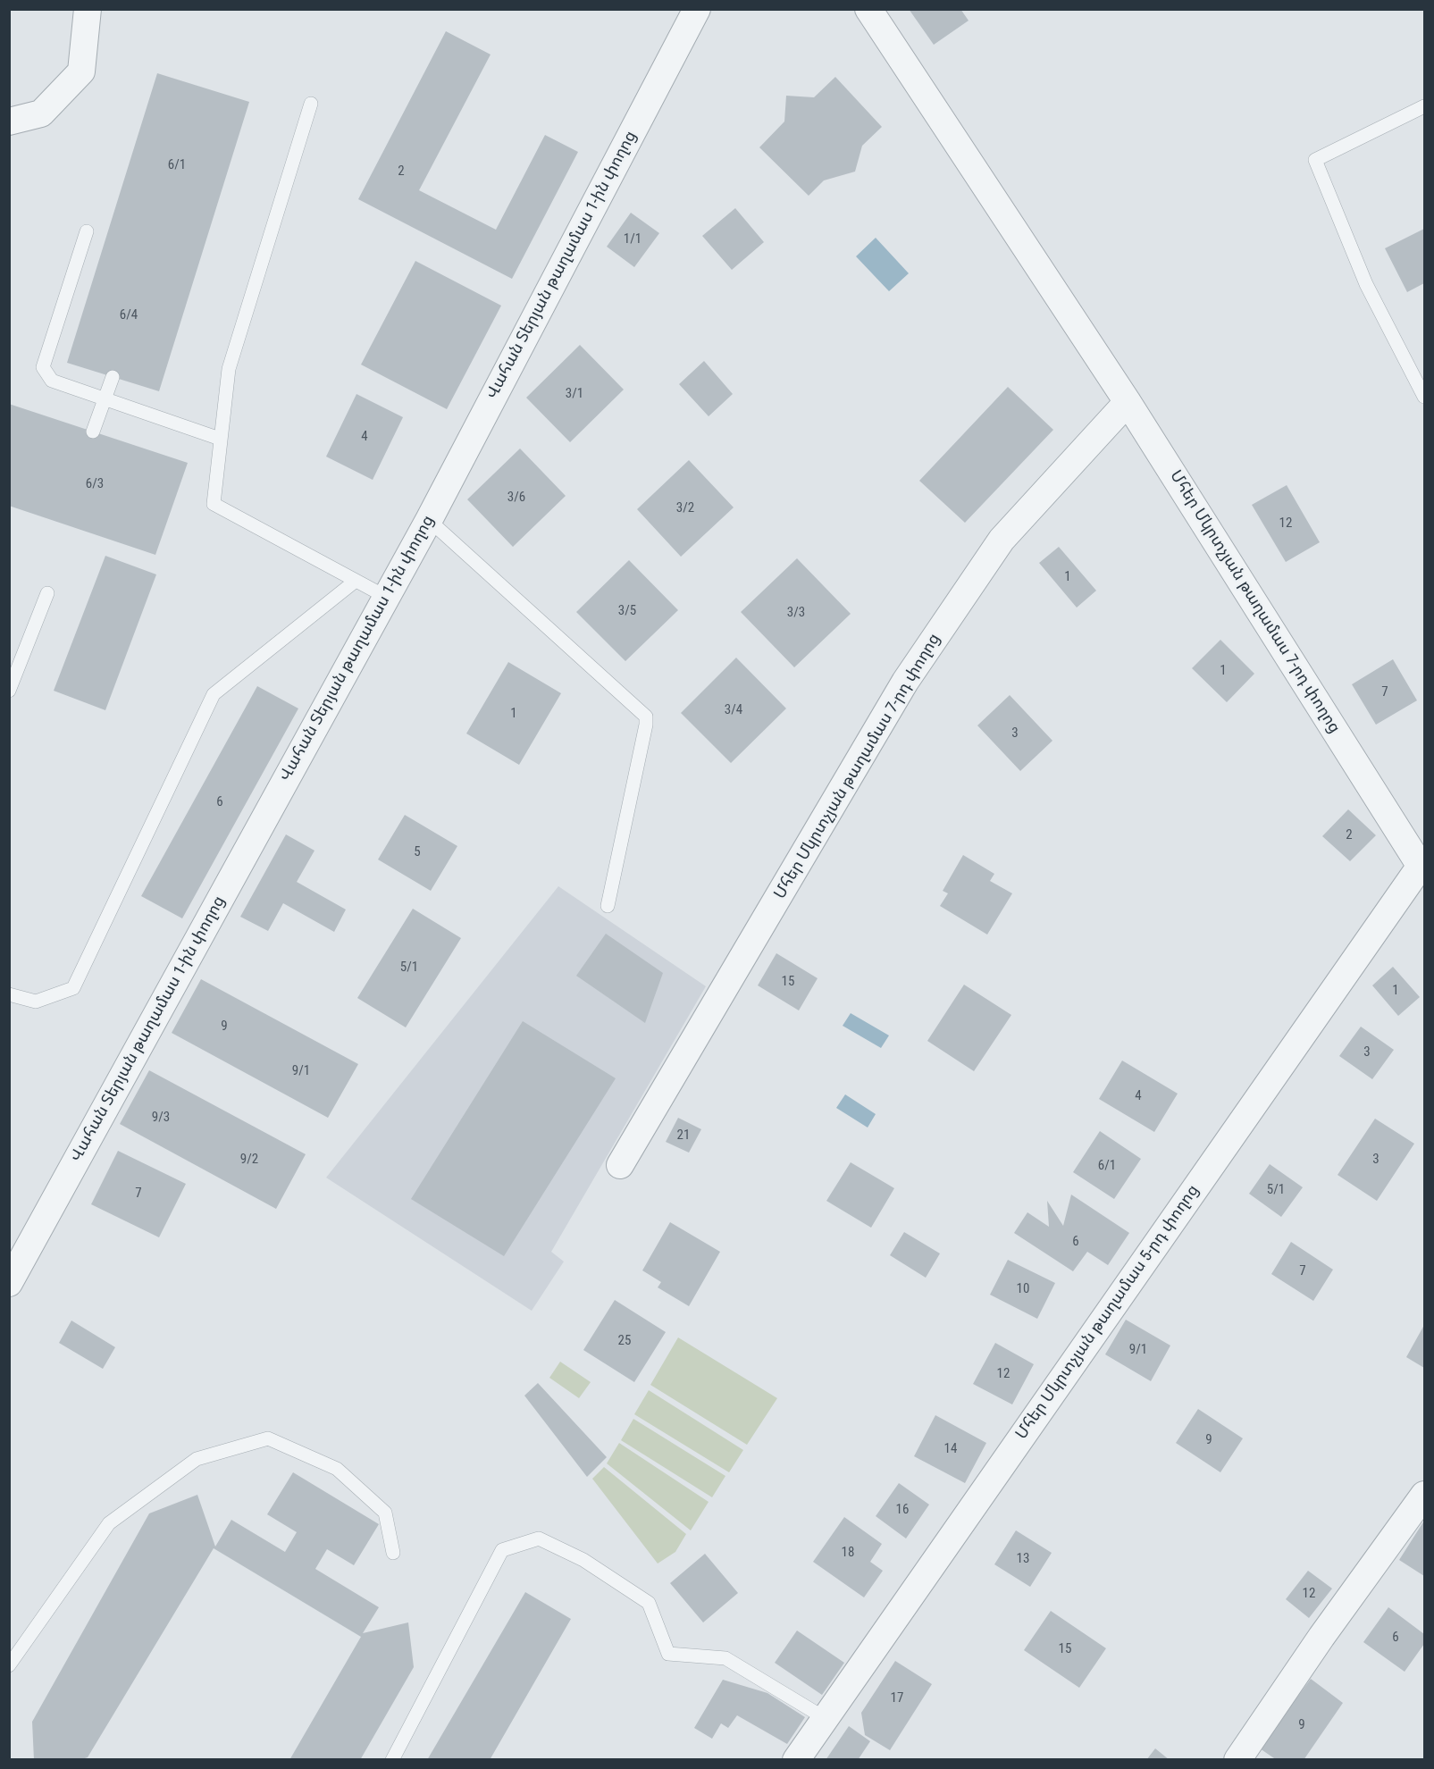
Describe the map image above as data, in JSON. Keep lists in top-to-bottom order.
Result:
{
  "streets": {
    "street": ["Վահան Տերյան թաղամաս 1-ին փողոց", "Մհեր Մկրտչյան թաղամաս 7-րդ փողոց", "Մհեր Մկրտչյան թաղամաս 5-րդ փողոց"]
  },
  "crossings": [
    ["Մհեր Մկրտչյան թաղամաս 7-րդ փողոց", "Մհեր Մկրտչյան թաղամաս 5-րդ փողոց"]
  ],
  "house_numbers": [
    "6/1",
    "2",
    "1/1",
    "6/4",
    "3/1",
    "4",
    "6/3",
    "3/6",
    "3/2",
    "12",
    "1",
    "3/5",
    "3/3",
    "1",
    "7",
    "3/4",
    "1",
    "3",
    "6",
    "2",
    "5",
    "5/1",
    "15",
    "1",
    "9",
    "3",
    "9/1",
    "4",
    "9/3",
    "21",
    "9/2",
    "3",
    "6/1",
    "5/1",
    "7",
    "6",
    "7",
    "10",
    "25",
    "9/1",
    "12",
    "9",
    "14",
    "16",
    "18",
    "13",
    "12",
    "6",
    "15",
    "17",
    "9"
  ]
}
